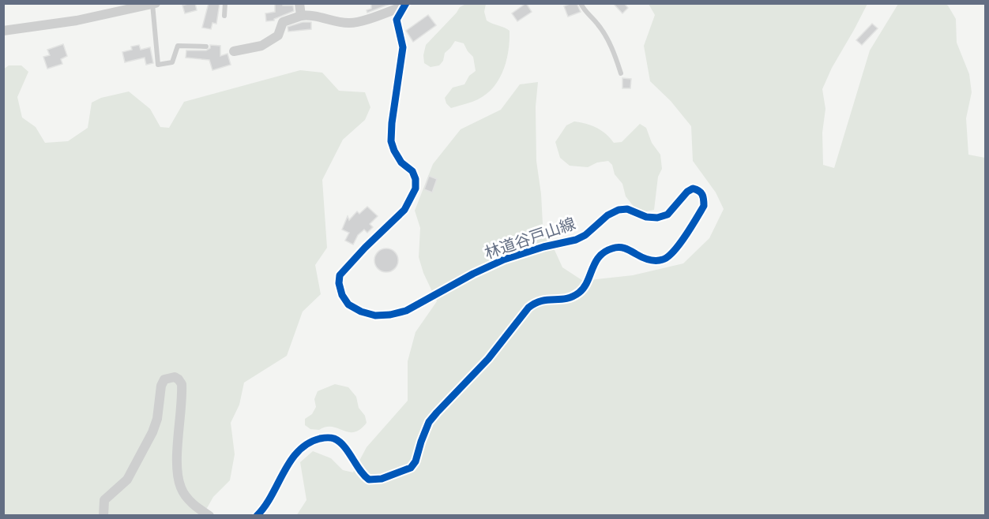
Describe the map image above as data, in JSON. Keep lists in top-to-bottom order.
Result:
{
  "streets": {
    "street": ["林道谷戸山線"]
  }
}
